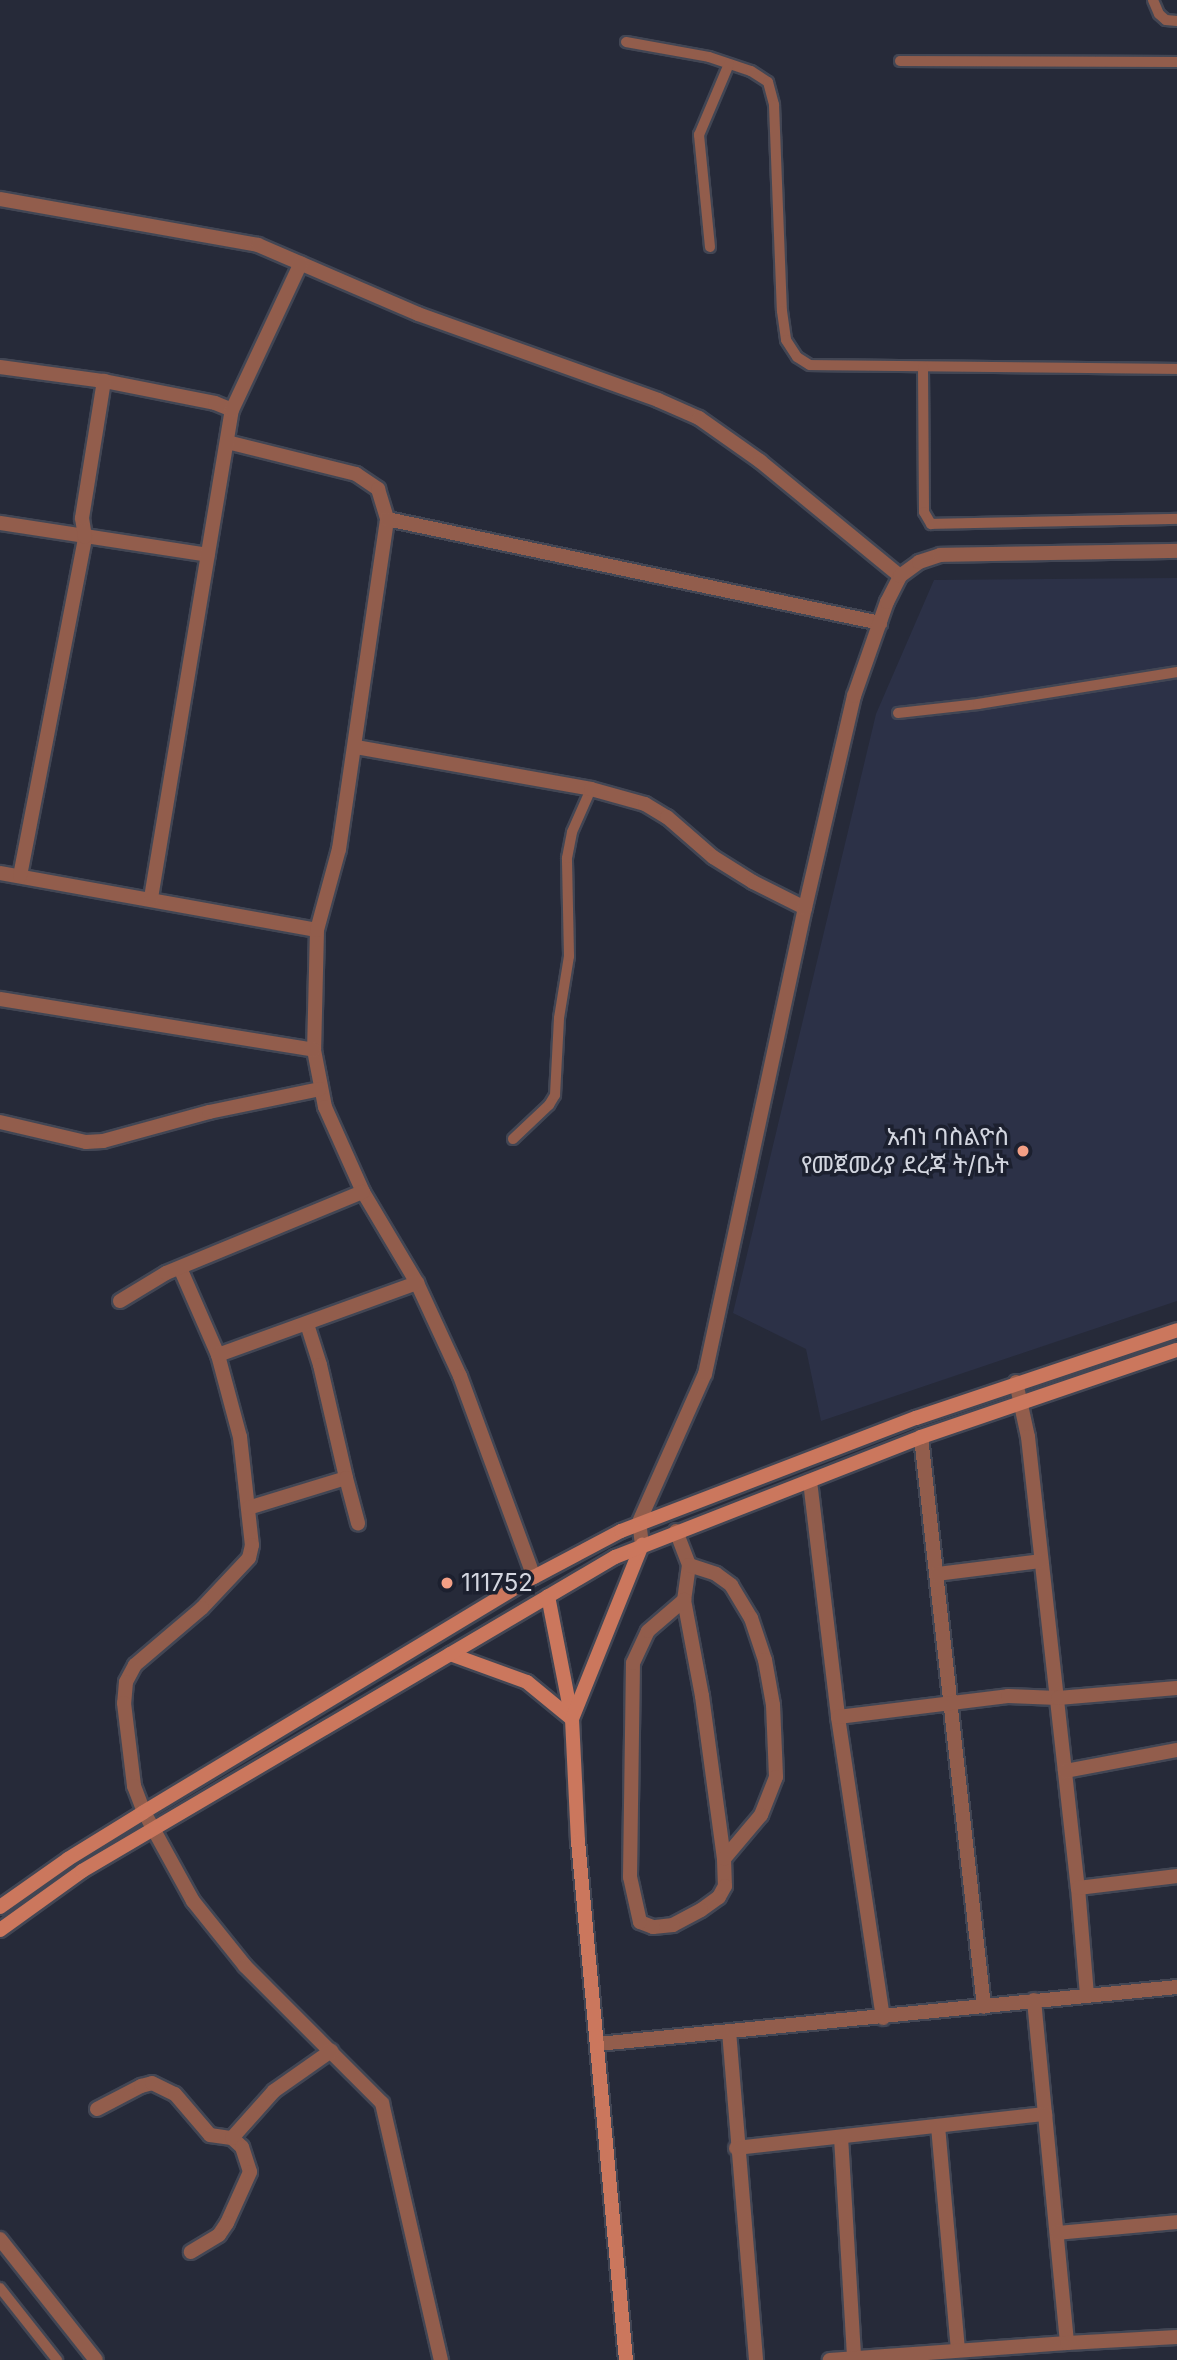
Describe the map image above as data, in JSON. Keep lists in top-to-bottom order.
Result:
{
  "places": ["አብነ ባስልዮስ የመጀመሪያ ደረጃ ት/ቤት", "111752"]
}
